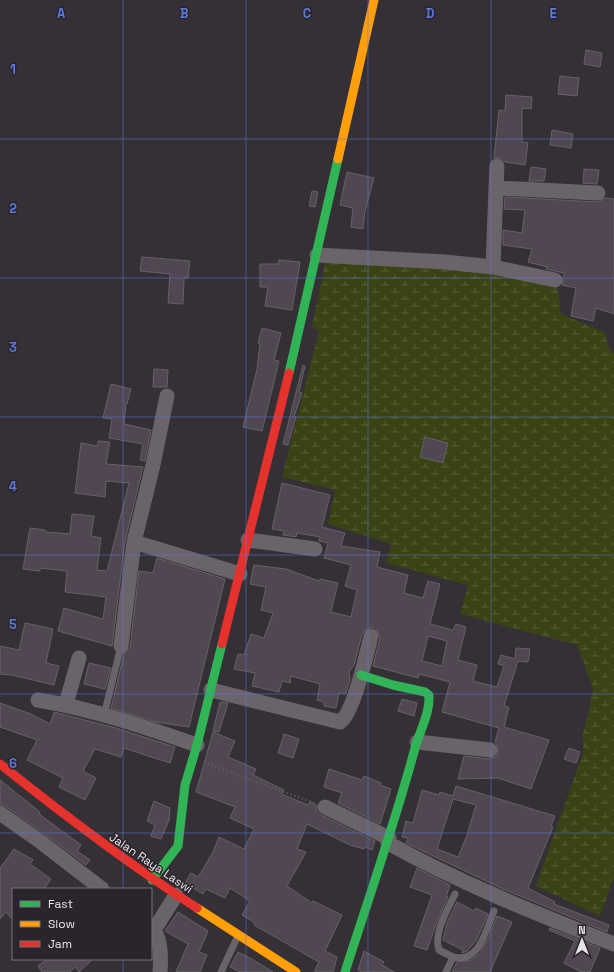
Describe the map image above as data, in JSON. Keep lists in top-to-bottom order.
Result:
{
  "streets": {
    "street": ["Jalan Raya Laswi"]
  },
  "legend": ["Fast", "Slow", "Jam"],
  "north": "top",
  "grid": {
    "columns": [
      "A",
      "B",
      "C",
      "D",
      "E"
    ],
    "rows": [
      "1",
      "2",
      "3",
      "4",
      "5",
      "6"
    ]
  }
}
